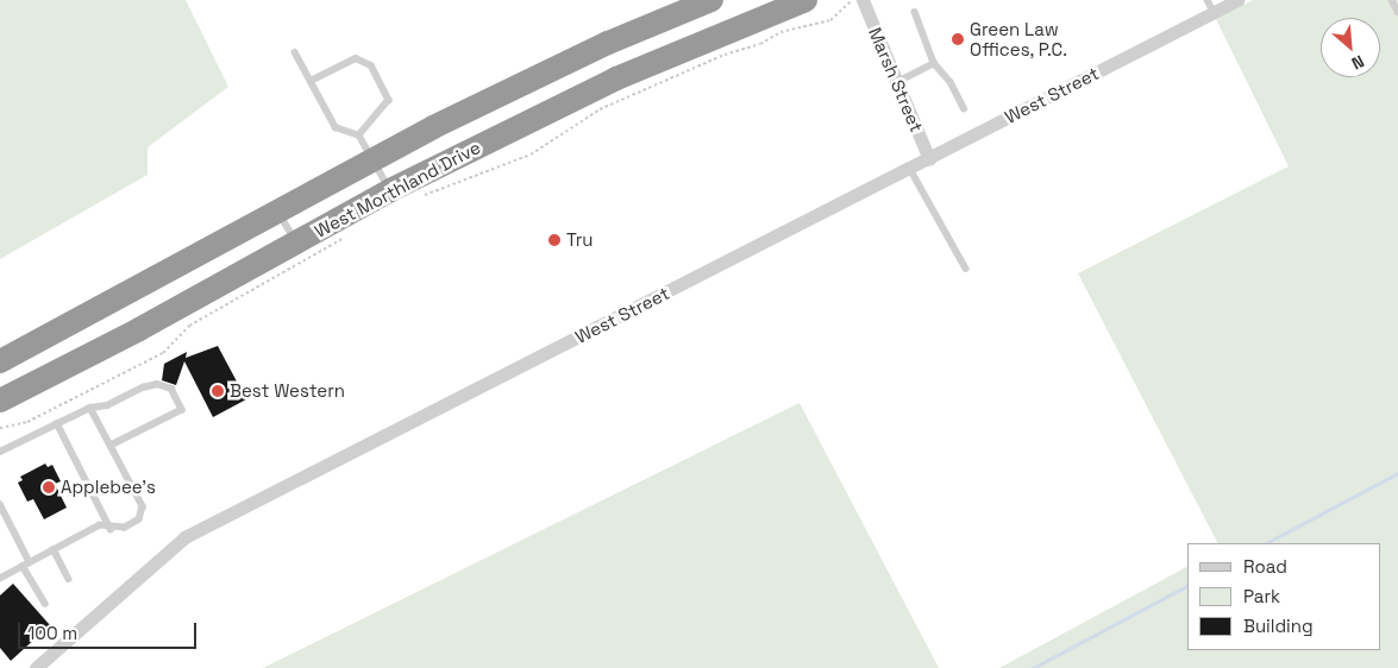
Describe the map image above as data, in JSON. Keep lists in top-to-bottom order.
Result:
{
  "streets": {
    "highway": ["West Morthland Drive"],
    "street": ["Marsh Street", "West Street"]
  },
  "crossings": [
    ["Marsh Street", "West Street"]
  ],
  "places": [
    "Green Law Offices, P.C.",
    "Tru",
    "Best Western",
    "Applebee's"
  ],
  "legend": ["Road", "Park", "Building"],
  "scale_bar": "100 m",
  "north": "bottom right"
}
